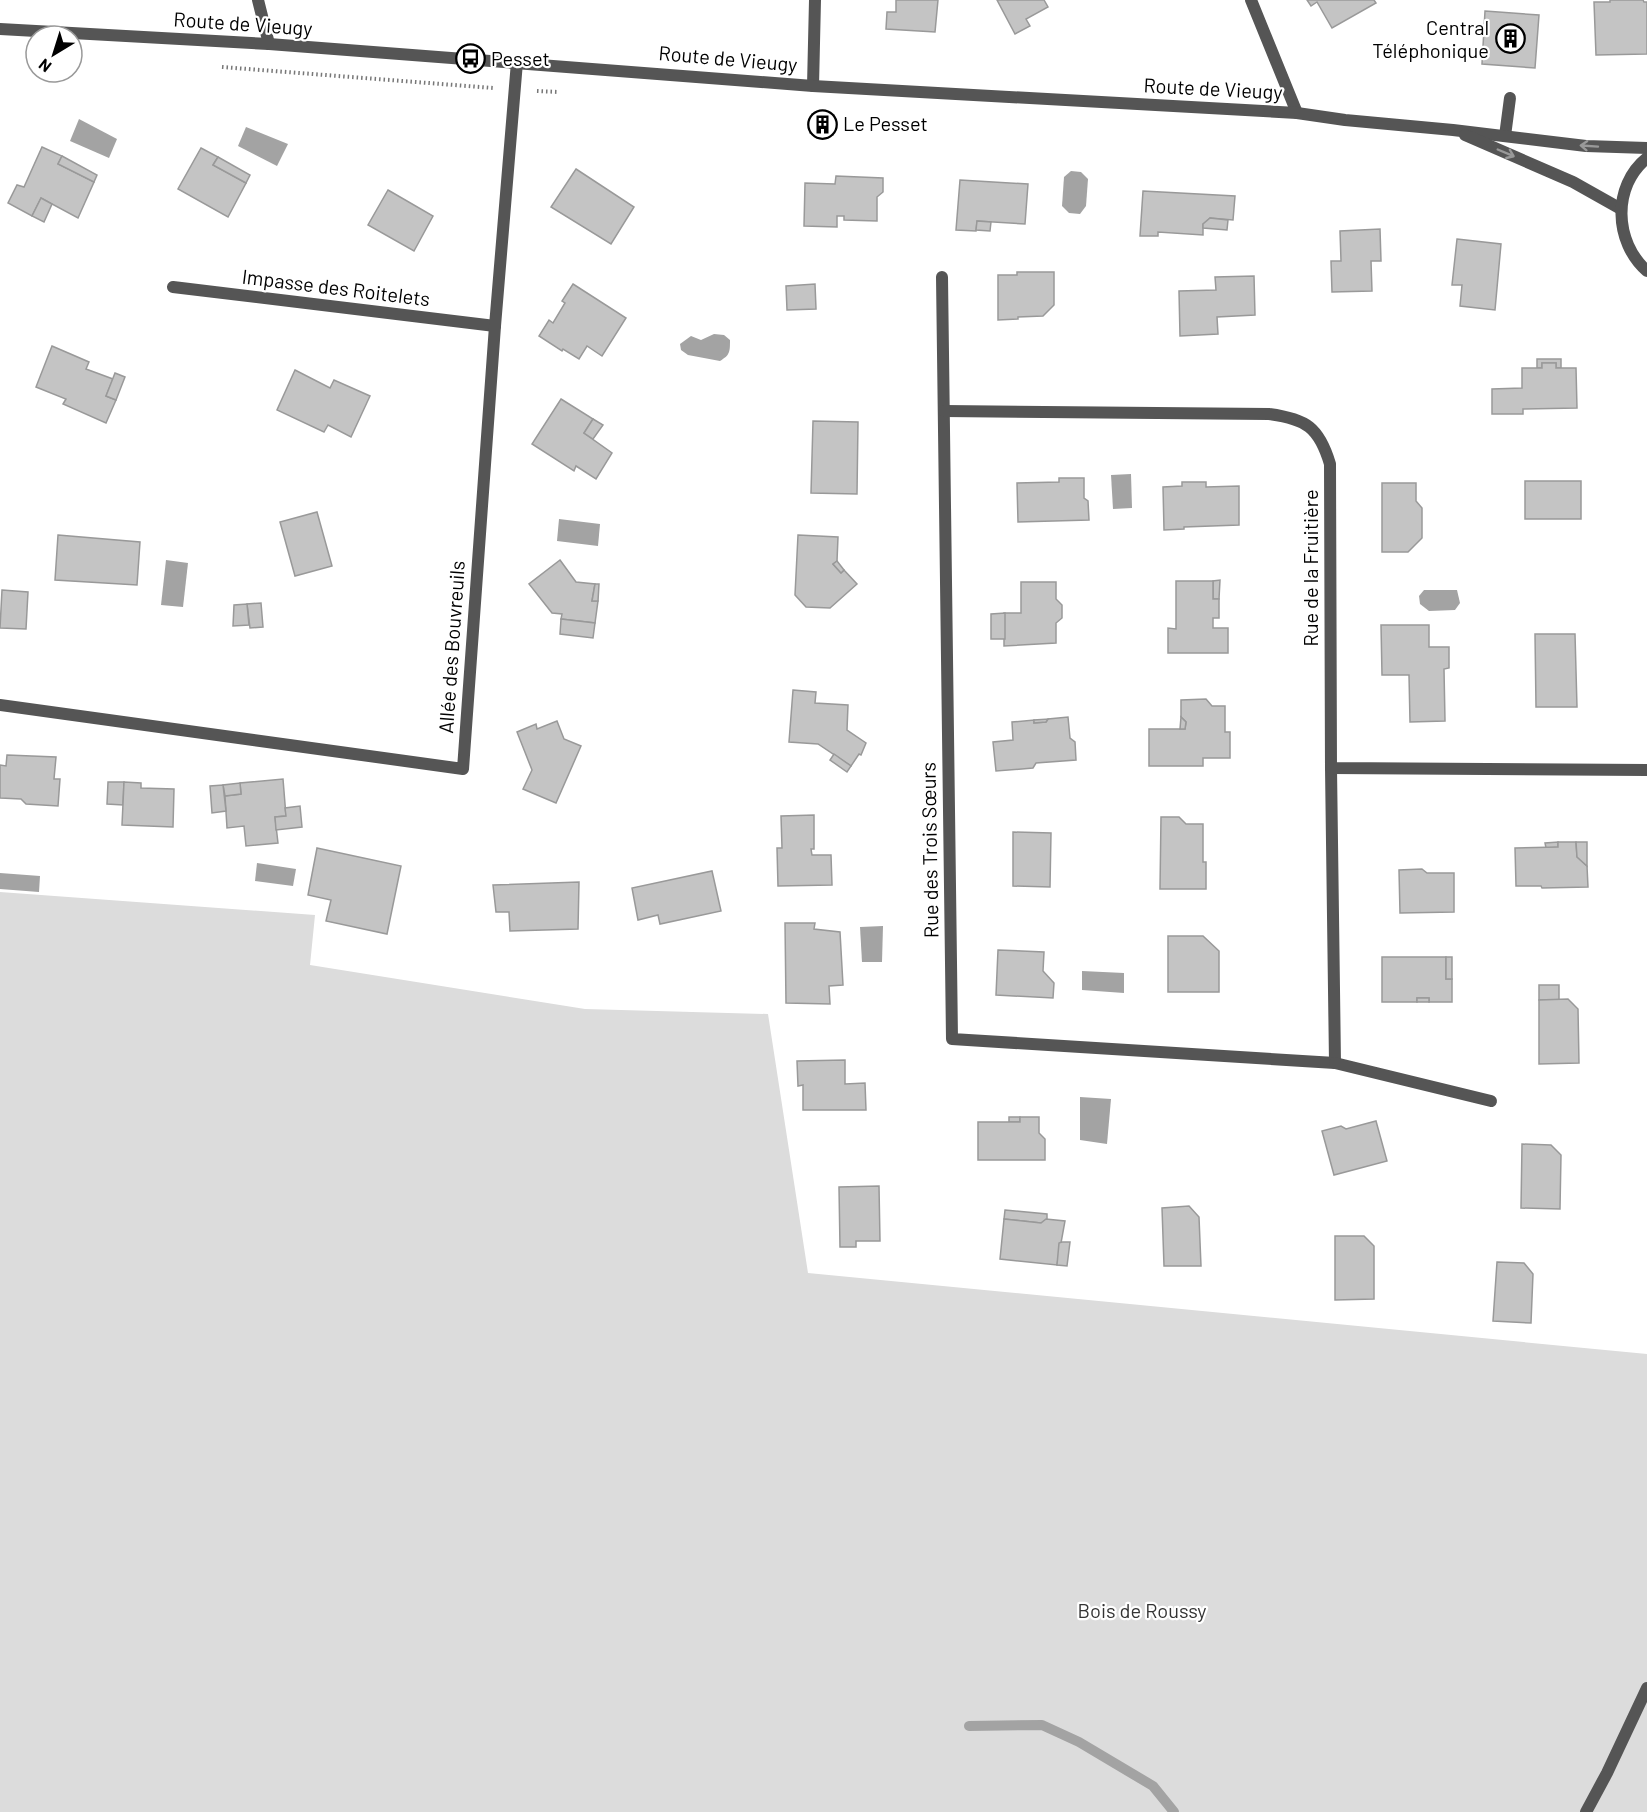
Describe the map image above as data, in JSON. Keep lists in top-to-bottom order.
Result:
{
  "streets": {
    "street": [
      "Route de Vieugy",
      "Impasse des Roitelets",
      "Rue de la Fruitière",
      "Allée des Bouvreuils",
      "Rue des Trois Sœurs"
    ]
  },
  "crossings": [
    ["Route de Vieugy", "Allée des Bouvreuils"],
    ["Impasse des Roitelets", "Allée des Bouvreuils"],
    ["Rue de la Fruitière", "Rue des Trois Sœurs"]
  ],
  "parks": ["Bois de Roussy"],
  "places": {
    "building": ["Central Téléphonique", "Le Pesset"],
    "bus stop": ["Pesset"]
  },
  "north": "bottom left"
}
